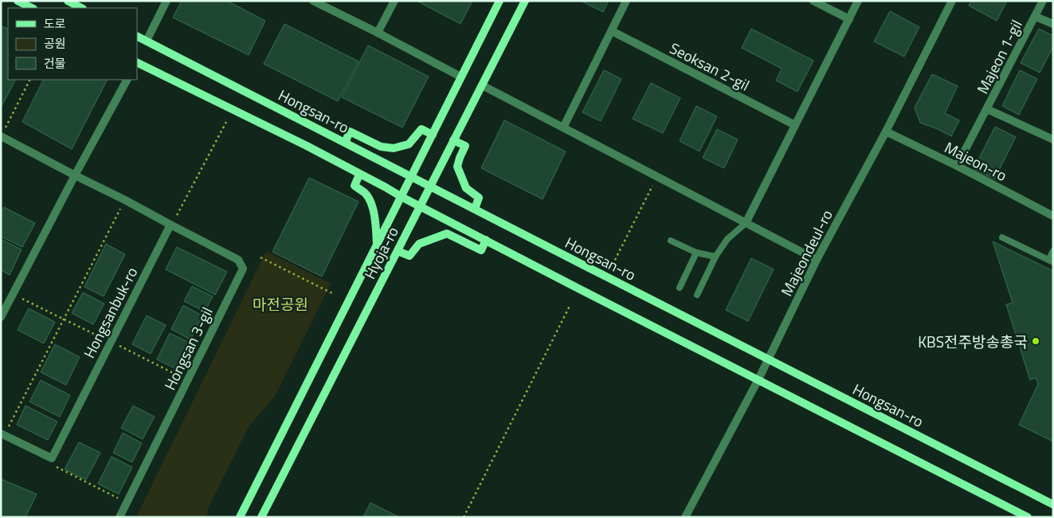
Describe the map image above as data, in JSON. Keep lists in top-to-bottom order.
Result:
{
  "streets": {
    "street": [
      "Majeon 1-gil",
      "Seoksan 2-gil",
      "Hongsan-ro",
      "Majeon-ro",
      "Hyoja-ro",
      "Majeondeul-ro",
      "Hongsanbuk-ro",
      "Hongsan 3-gil"
    ]
  },
  "crossings": [
    ["Majeon 1-gil", "Majeon-ro"],
    ["Hongsan-ro", "Hyoja-ro"],
    ["Hongsan-ro", "Majeondeul-ro"],
    ["Majeon-ro", "Majeondeul-ro"],
    ["Hongsanbuk-ro", "Hongsan 3-gil"]
  ],
  "parks": ["마전공원"],
  "places": ["KBS전주방송총국"],
  "legend": ["도로", "공원", "건물"]
}
